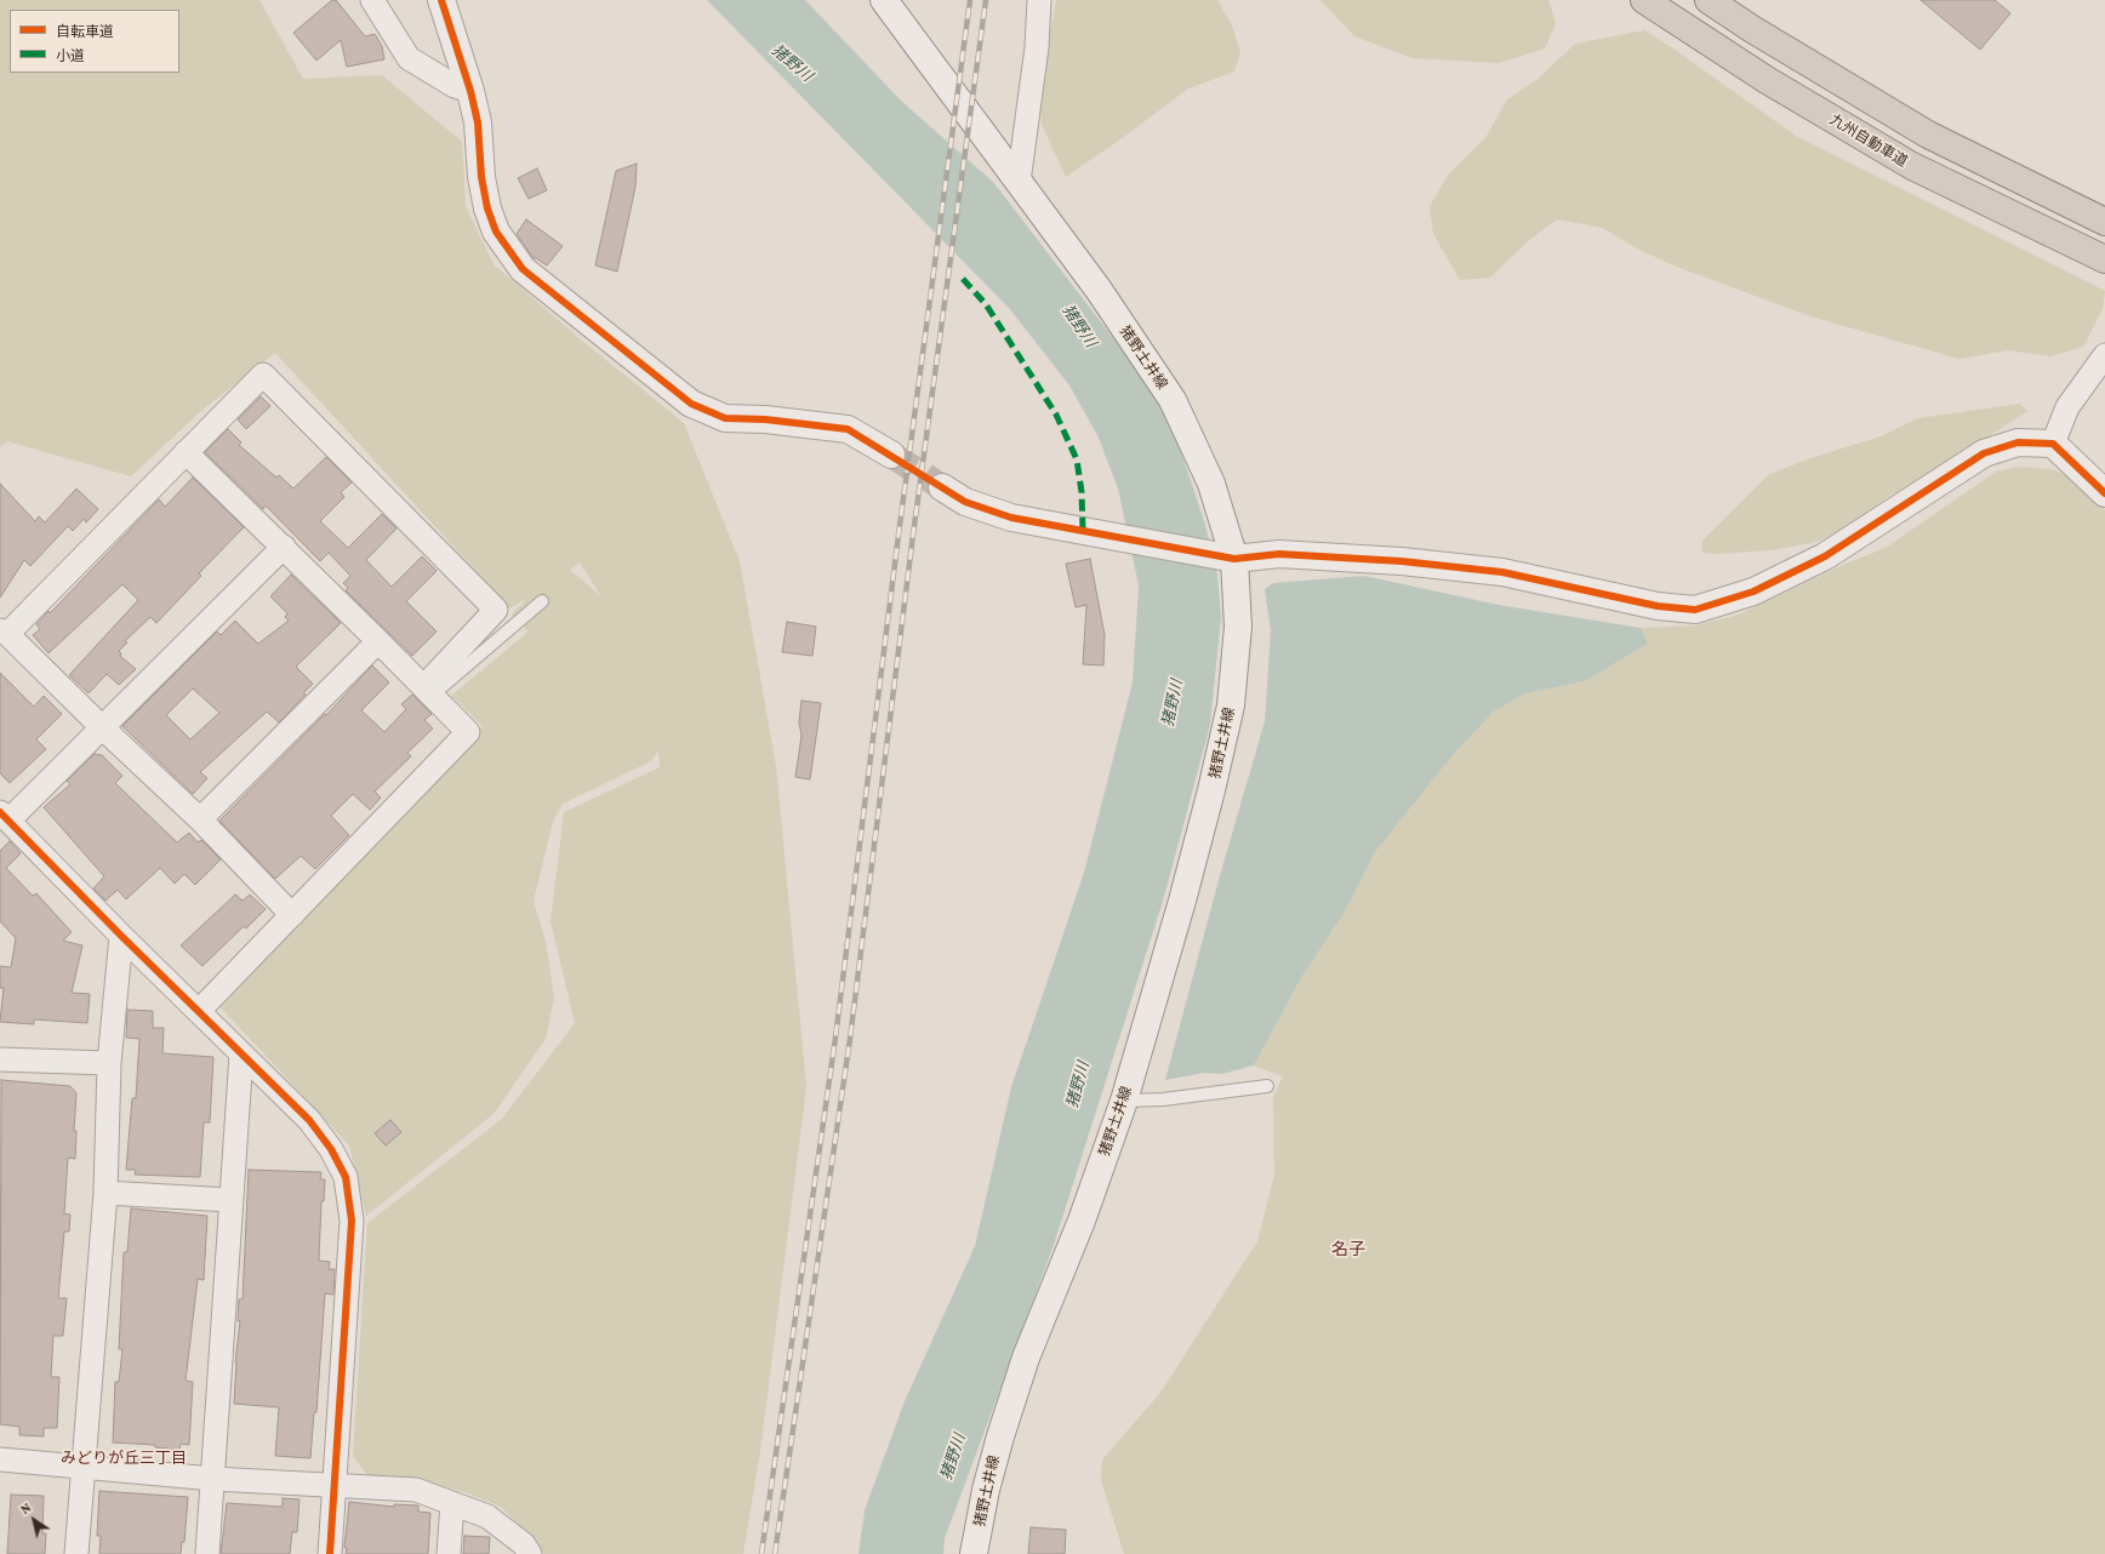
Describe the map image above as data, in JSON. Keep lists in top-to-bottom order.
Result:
{
  "streets": {
    "highway": ["九州自動車道"],
    "street": ["猪野土井線"]
  },
  "districts": ["名子", "みどりが丘三丁目"],
  "water": ["猪野川"],
  "legend": ["自転車道", "小道"],
  "north": "top left"
}
